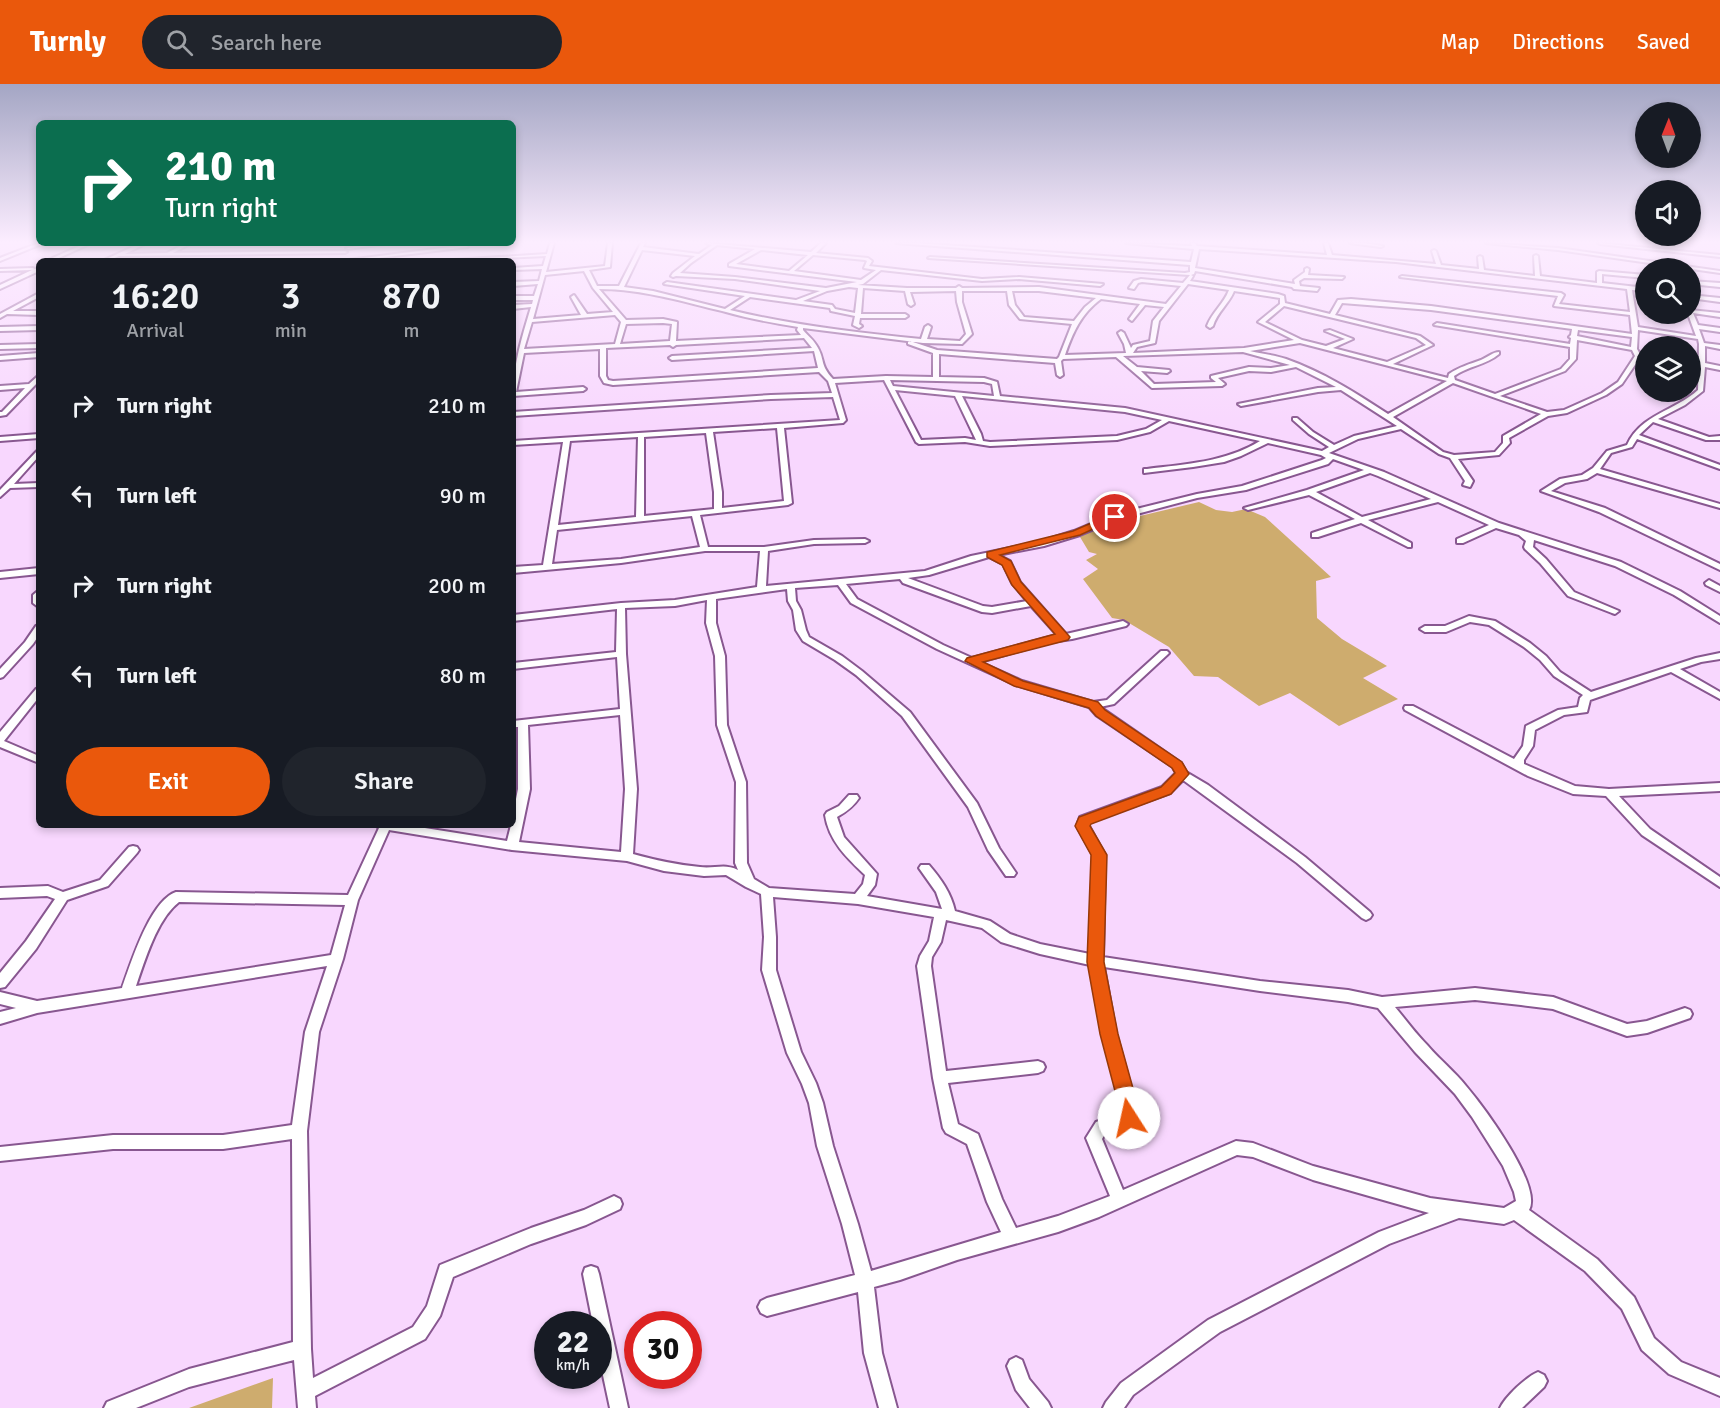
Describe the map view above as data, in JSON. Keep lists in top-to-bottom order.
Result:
{
  "north": "top",
  "page": {
    "header": "Turnly",
    "search": "Search here",
    "nav": ["Map", "Directions", "Saved"],
    "turn": ["210 m", "Turn right"],
    "eta": [
      "16:20",
      "Arrival",
      "3",
      "min",
      "870",
      "m"
    ],
    "list": [
      {
        "name": "Turn right",
        "value": "210 m"
      },
      {
        "name": "Turn left",
        "value": "90 m"
      },
      {
        "name": "Turn right",
        "value": "200 m"
      },
      {
        "name": "Turn left",
        "value": "80 m"
      }
    ],
    "buttons": ["Exit", "Share"],
    "speed": "22 km/h",
    "limit": "30"
  }
}
